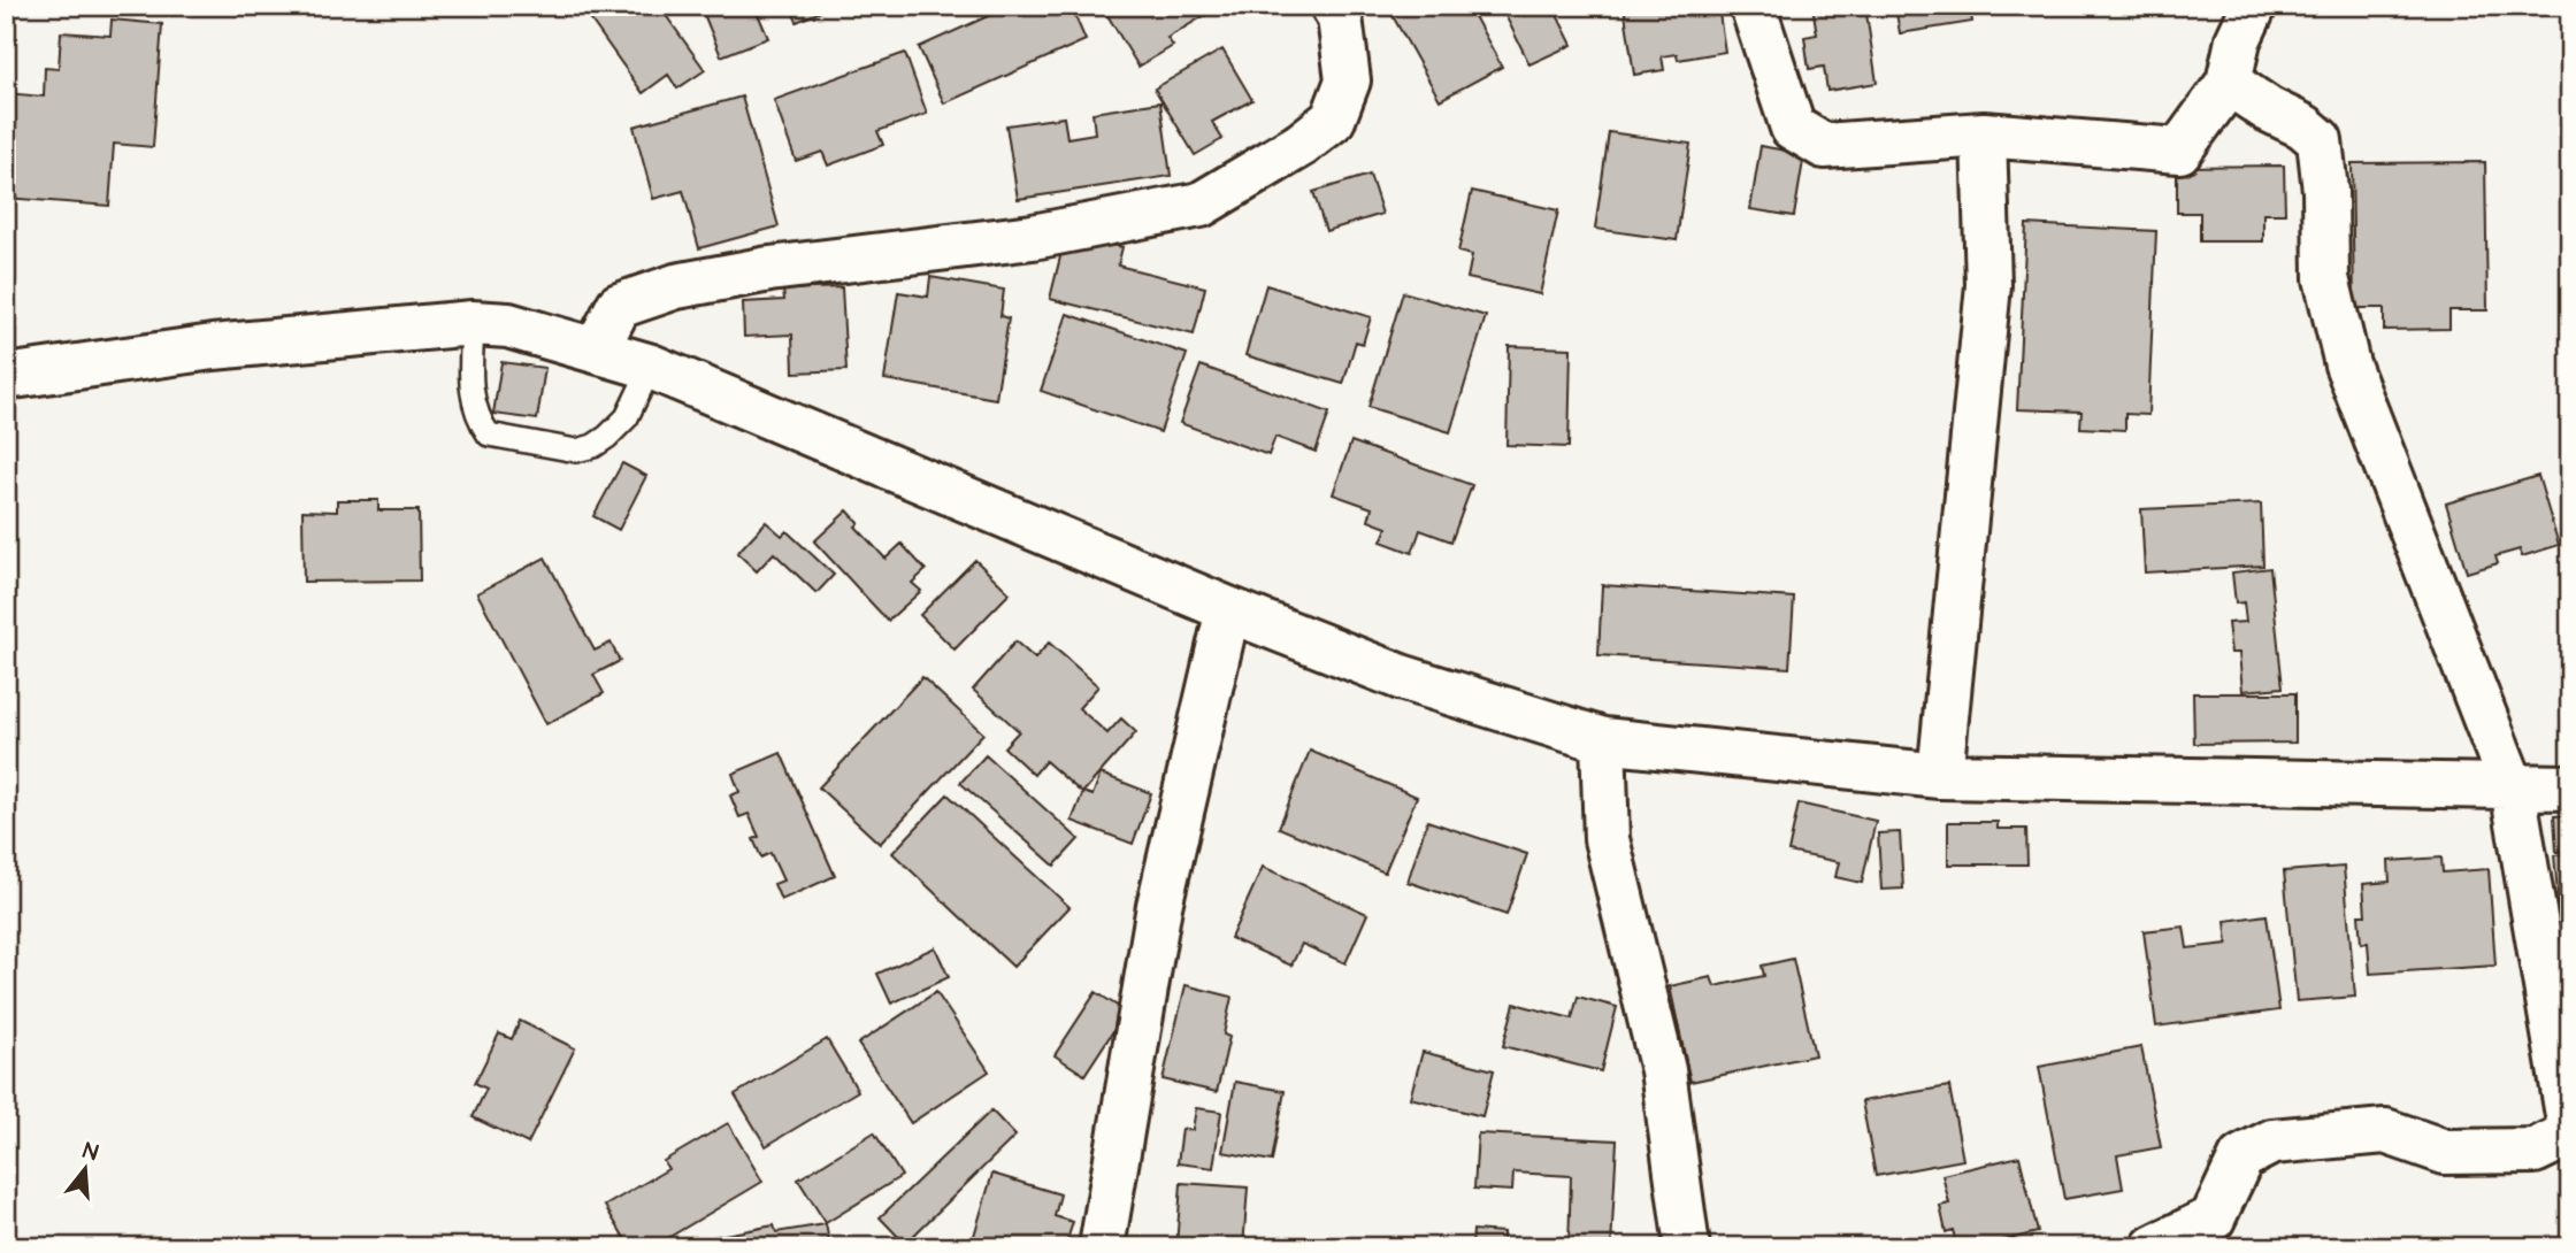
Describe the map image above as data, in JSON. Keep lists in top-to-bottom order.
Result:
{
  "north": "top"
}
